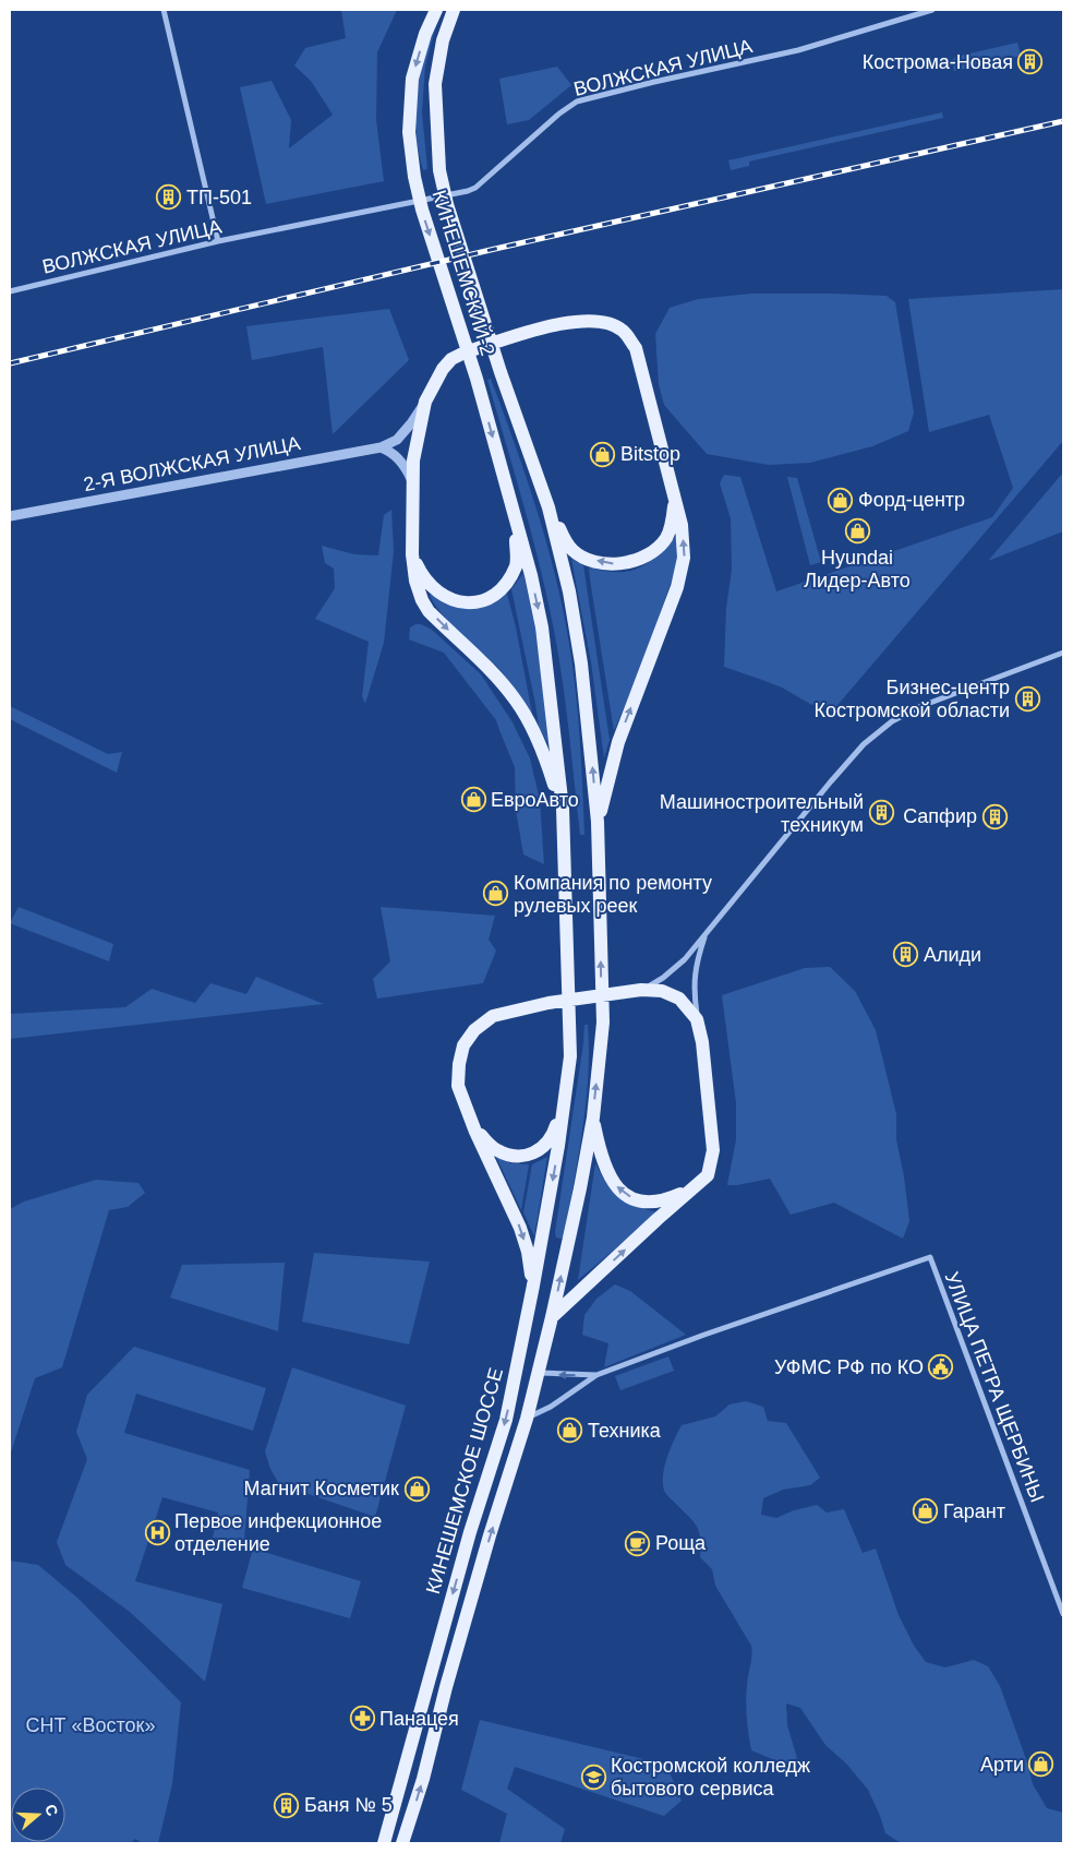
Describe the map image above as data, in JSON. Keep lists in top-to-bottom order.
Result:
{
  "streets": {
    "main road": ["КИНЕШЕМСКИЙ-2", "КИНЕШЕМСКОЕ ШОССЕ"],
    "street": ["ВОЛЖСКАЯ УЛИЦА", "2-Я ВОЛЖСКАЯ УЛИЦА", "УЛИЦА ПЕТРА ЩЕРБИНЫ"]
  },
  "crossings": [
    ["УЛИЦА ПЕТРА ЩЕРБИНЫ", "КИНЕШЕМСКОЕ ШОССЕ"]
  ],
  "parks": ["СНТ «Восток»"],
  "places": {
    "building": [
      "Кострома-Новая",
      "ТП-501",
      "Бизнес-центр Костромской области",
      "Машиностроительный техникум",
      "Сапфир",
      "Алиди",
      "Баня № 5"
    ],
    "shop": [
      "Bitstop",
      "Форд-центр",
      "Hyundai Лидер-Авто",
      "ЕвроАвто",
      "Компания по ремонту рулевых реек",
      "Техника",
      "Магнит Косметик",
      "Гарант",
      "Арти"
    ],
    "public building": ["УФМС РФ по КО"],
    "hospital": ["Первое инфекционное отделение"],
    "cafe": ["Роща"],
    "pharmacy": ["Панацея"],
    "school or university": ["Костромской колледж бытового сервиса"]
  },
  "north": "right"
}
